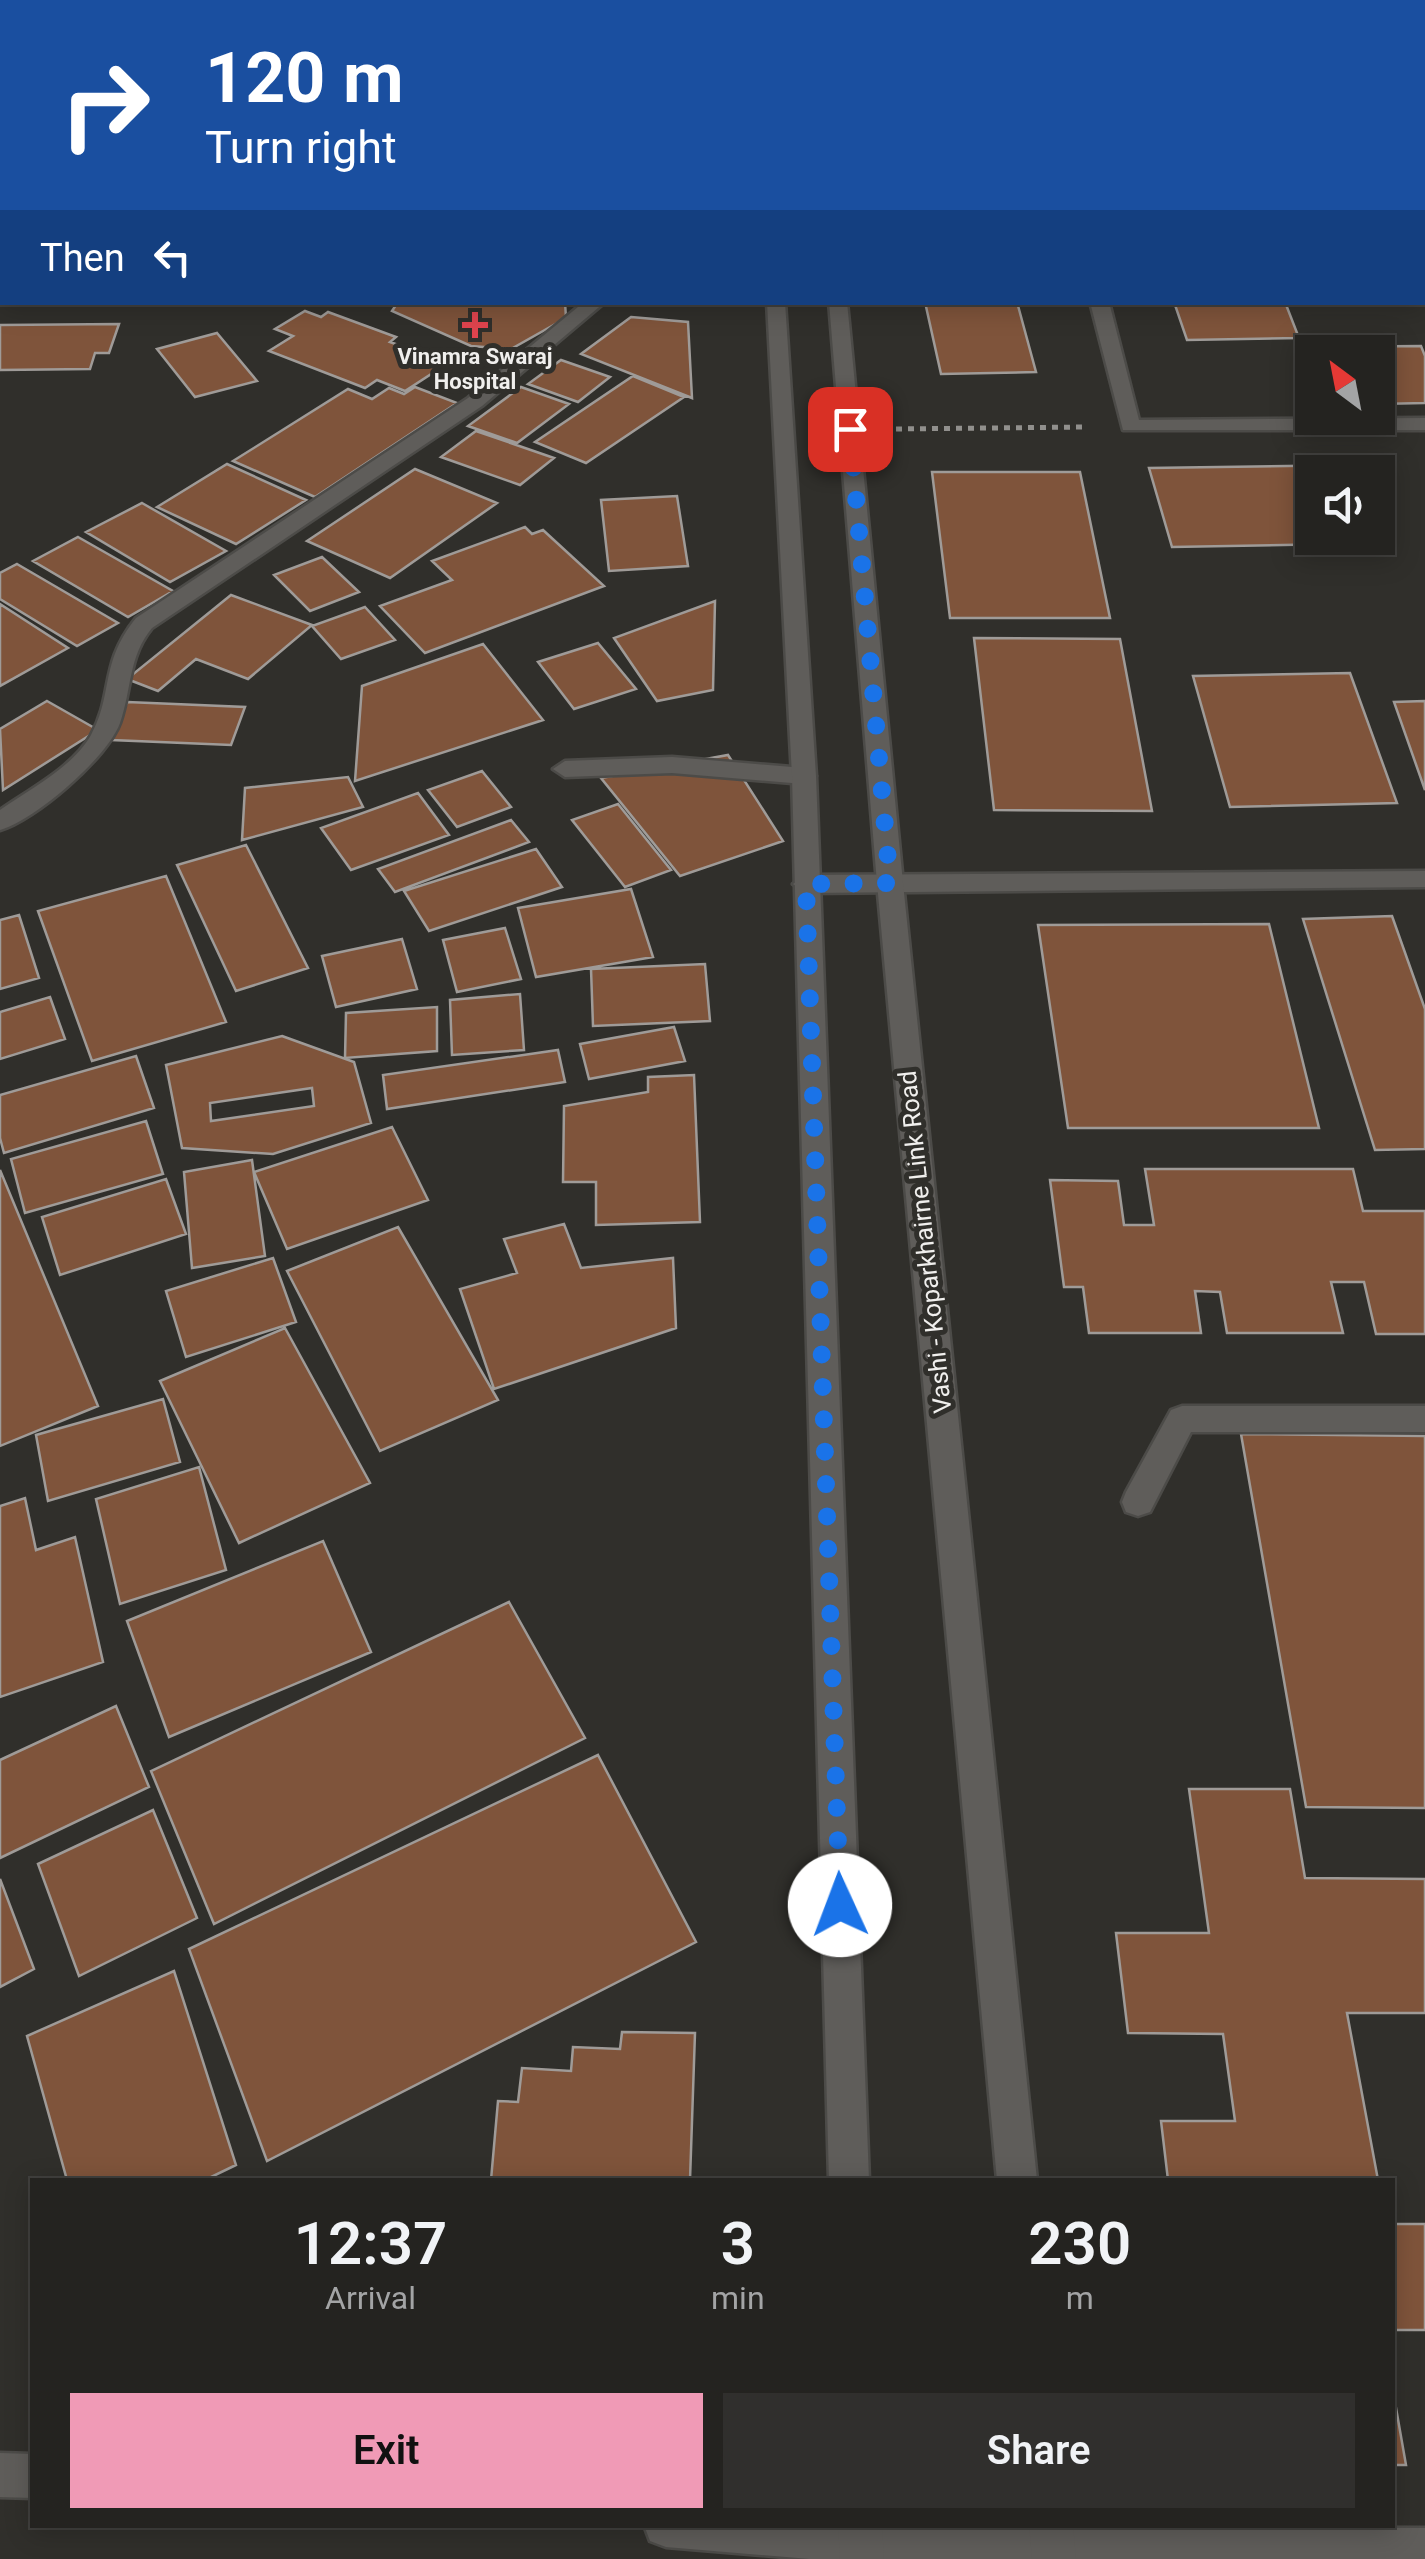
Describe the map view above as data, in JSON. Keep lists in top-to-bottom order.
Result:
{
  "streets": {
    "main road": ["Vashi - Koparkhairne Link Road"]
  },
  "places": {
    "health": ["Vinamra Swaraj Hospital"]
  },
  "north": "top left",
  "page": {
    "turn": ["120 m", "Turn right"],
    "then": "Then",
    "eta": [
      "12:37",
      "Arrival",
      "3",
      "min",
      "230",
      "m"
    ],
    "buttons": ["Exit", "Share"]
  }
}
